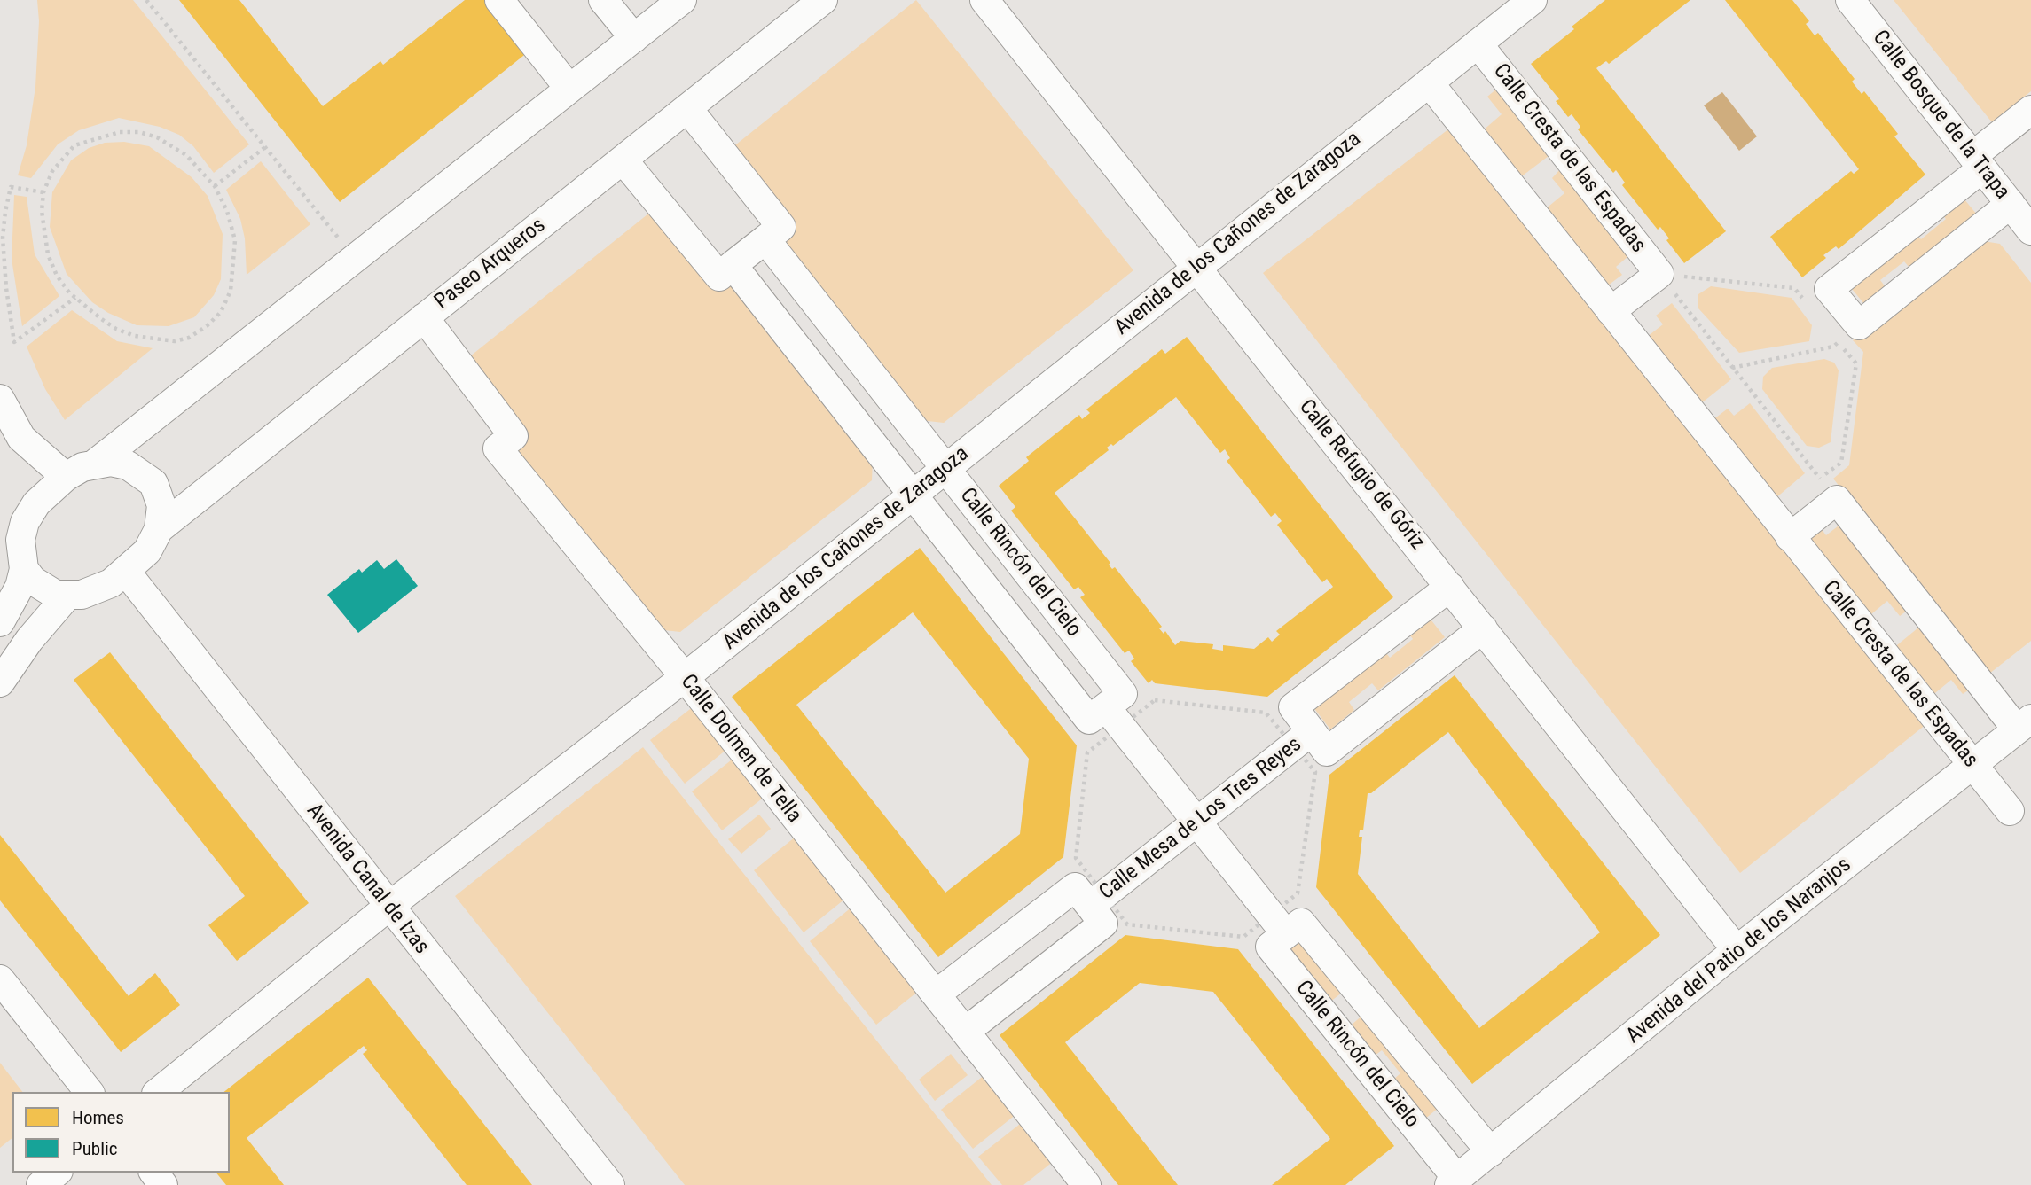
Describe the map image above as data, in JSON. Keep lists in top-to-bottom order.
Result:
{
  "streets": {
    "street": [
      "Calle Bosque de la Trapa",
      "Calle Cresta de las Espadas",
      "Avenida de los Cañones de Zaragoza",
      "Paseo Arqueros",
      "Calle Refugio de Góriz",
      "Calle Rincón del Cielo",
      "Calle Dolmen de Tella",
      "Calle Mesa de Los Tres Reyes",
      "Avenida Canal de Izas",
      "Avenida del Patio de los Naranjos"
    ]
  },
  "crossings": [
    ["Calle Cresta de las Espadas", "Avenida de los Cañones de Zaragoza"],
    ["Calle Cresta de las Espadas", "Avenida del Patio de los Naranjos"],
    ["Avenida de los Cañones de Zaragoza", "Calle Refugio de Góriz"],
    ["Avenida de los Cañones de Zaragoza", "Calle Rincón del Cielo"],
    ["Avenida de los Cañones de Zaragoza", "Calle Dolmen de Tella"],
    ["Avenida de los Cañones de Zaragoza", "Avenida Canal de Izas"],
    ["Paseo Arqueros", "Calle Dolmen de Tella"],
    ["Paseo Arqueros", "Avenida Canal de Izas"],
    ["Calle Refugio de Góriz", "Calle Mesa de Los Tres Reyes"],
    ["Calle Refugio de Góriz", "Avenida del Patio de los Naranjos"],
    ["Calle Rincón del Cielo", "Avenida del Patio de los Naranjos"],
    ["Calle Dolmen de Tella", "Calle Mesa de Los Tres Reyes"]
  ],
  "legend": ["Homes", "Public"]
}
